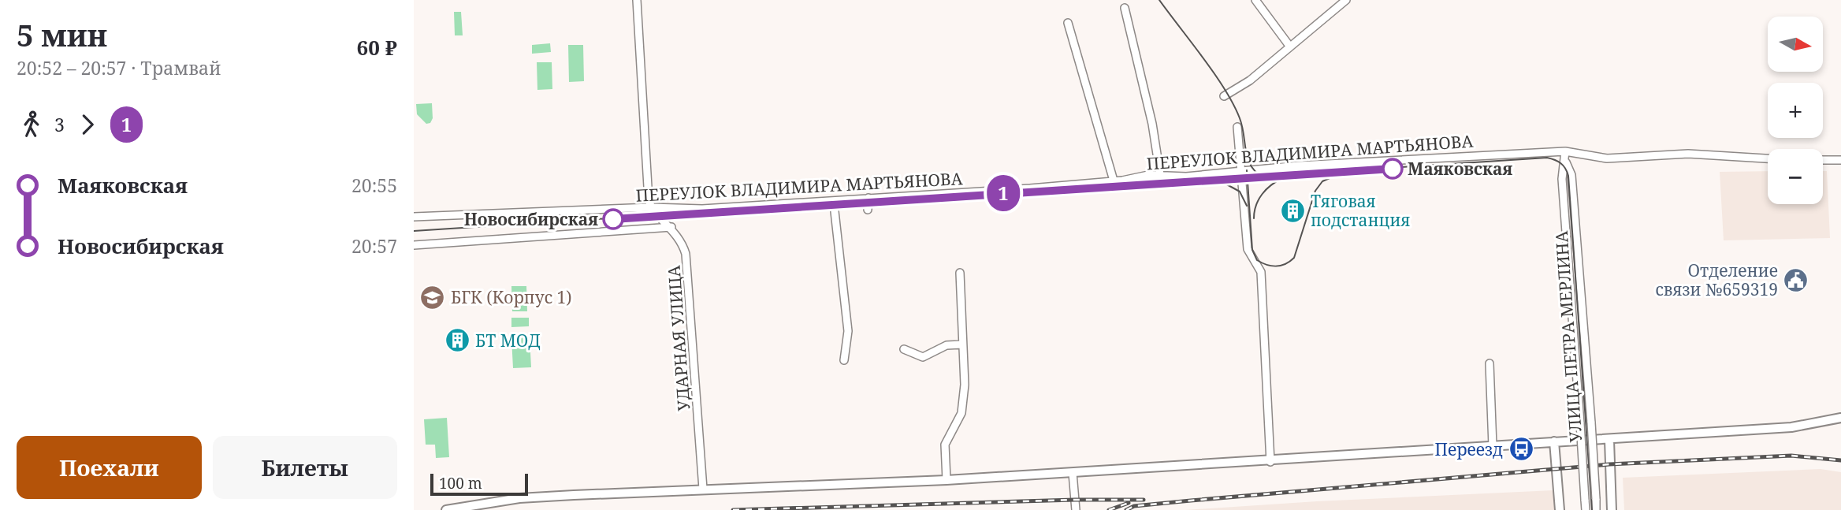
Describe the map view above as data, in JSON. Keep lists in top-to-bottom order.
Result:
{
  "streets": {
    "main road": ["УЛИЦА ПЕТРА МЕРЛИНА"],
    "street": ["ПЕРЕУЛОК ВЛАДИМИРА МАРТЬЯНОВА", "УДАРНАЯ УЛИЦА"]
  },
  "crossings": [
    ["ПЕРЕУЛОК ВЛАДИМИРА МАРТЬЯНОВА", "УЛИЦА ПЕТРА МЕРЛИНА"],
    ["ПЕРЕУЛОК ВЛАДИМИРА МАРТЬЯНОВА", "УДАРНАЯ УЛИЦА"]
  ],
  "places": {
    "other": ["Маяковская", "Новосибирская"],
    "building": ["Тяговая подстанция", "БТ МОД"],
    "public building": ["Отделение связи №659319"],
    "school or university": ["БГК (Корпус 1)"],
    "bus stop": ["Переезд"]
  },
  "lines": ["tram line 1"],
  "scale_bar": "100 m",
  "north": "right",
  "page": {
    "heading": ["5 мин", "20:52 – 20:57 · Трамвай", "60 ₽"],
    "on_map": "1",
    "map_buttons": ["+", "−"],
    "legs": ["3", "1"],
    "list": [
      {
        "name": "Маяковская",
        "value": "20:55"
      },
      {
        "name": "Новосибирская",
        "value": "20:57"
      }
    ],
    "buttons": ["Поехали", "Билеты"],
    "scale": "100 m"
  }
}
